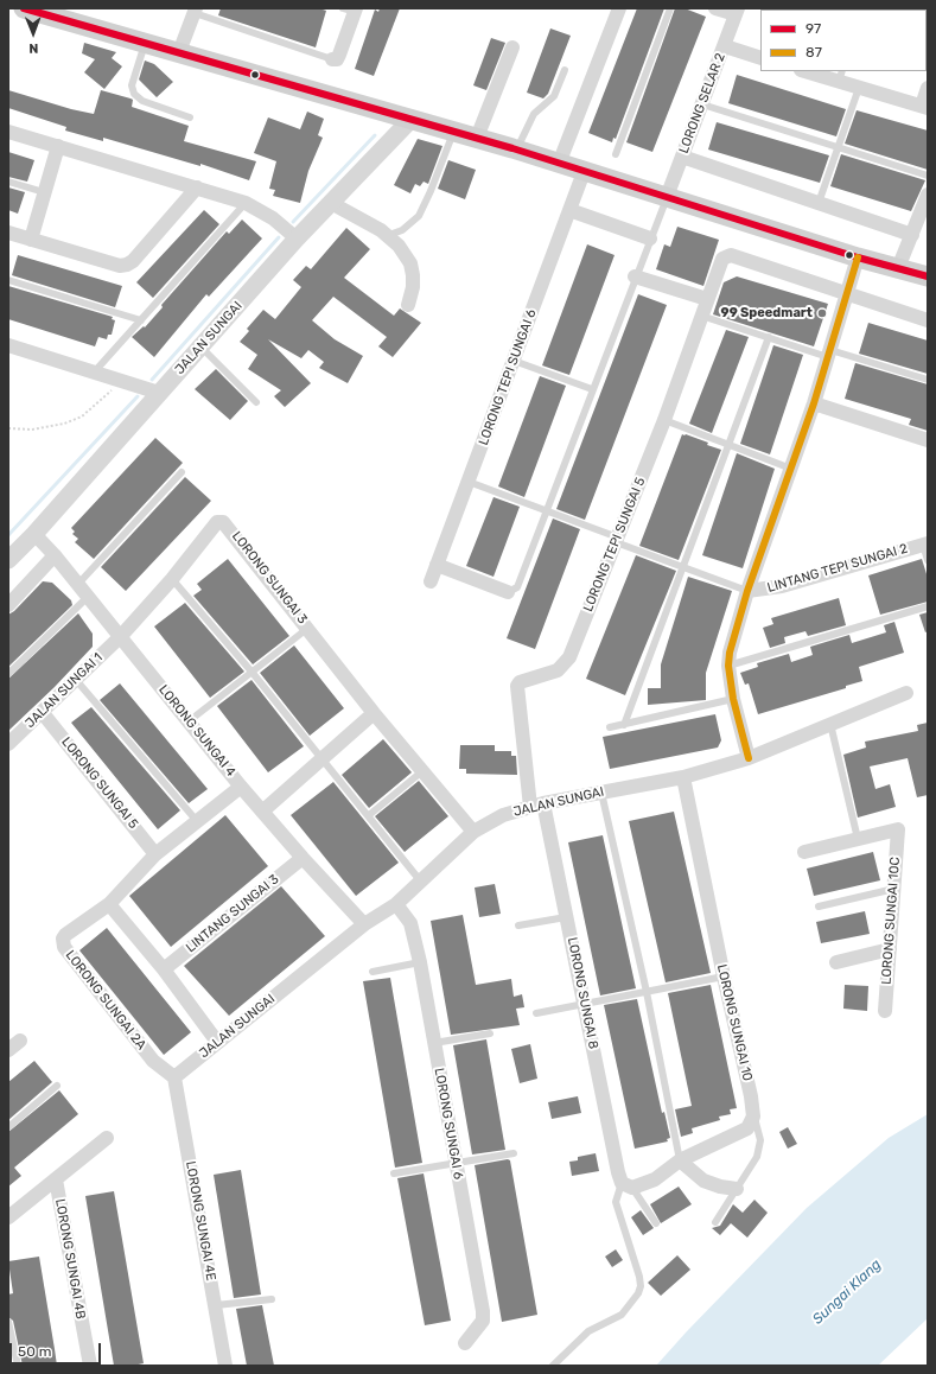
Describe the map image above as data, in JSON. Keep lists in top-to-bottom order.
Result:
{
  "streets": {
    "street": [
      "LORONG SELAR 2",
      "JALAN SUNGAI",
      "LORONG TEPI SUNGAI 6",
      "LORONG TEPI SUNGAI 5",
      "LINTANG TEPI SUNGAI 2",
      "LORONG SUNGAI 3",
      "JALAN SUNGAI 1",
      "LORONG SUNGAI 4",
      "LORONG SUNGAI 5",
      "LINTANG SUNGAI 3",
      "LORONG SUNGAI 10C",
      "LORONG SUNGAI 8",
      "LORONG SUNGAI 2A",
      "LORONG SUNGAI 10",
      "LORONG SUNGAI 6",
      "LORONG SUNGAI 4E",
      "LORONG SUNGAI 4B"
    ]
  },
  "crossings": [
    ["JALAN SUNGAI", "LORONG TEPI SUNGAI 5"],
    ["JALAN SUNGAI", "LORONG SUNGAI 3"],
    ["JALAN SUNGAI", "LORONG SUNGAI 4"],
    ["JALAN SUNGAI", "LORONG SUNGAI 8"],
    ["JALAN SUNGAI", "LORONG SUNGAI 2A"],
    ["JALAN SUNGAI", "LORONG SUNGAI 10"],
    ["JALAN SUNGAI", "LORONG SUNGAI 6"],
    ["JALAN SUNGAI", "LORONG SUNGAI 4E"],
    ["LORONG TEPI SUNGAI 5", "LORONG SUNGAI 8"],
    ["LORONG SUNGAI 3", "JALAN SUNGAI 1"],
    ["LORONG SUNGAI 3", "LORONG SUNGAI 4"],
    ["JALAN SUNGAI 1", "LORONG SUNGAI 4"],
    ["JALAN SUNGAI 1", "LORONG SUNGAI 5"],
    ["LORONG SUNGAI 4", "LINTANG SUNGAI 3"],
    ["LORONG SUNGAI 4", "LORONG SUNGAI 2A"],
    ["LORONG SUNGAI 5", "LORONG SUNGAI 2A"],
    ["LORONG SUNGAI 2A", "LORONG SUNGAI 4E"]
  ],
  "water": ["Sungai Klang"],
  "places": ["99 Speedmart"],
  "lines": ["transit line 97", "transit line 87"],
  "legend": ["97", "87"],
  "scale_bar": "50 m",
  "north": "bottom"
}
